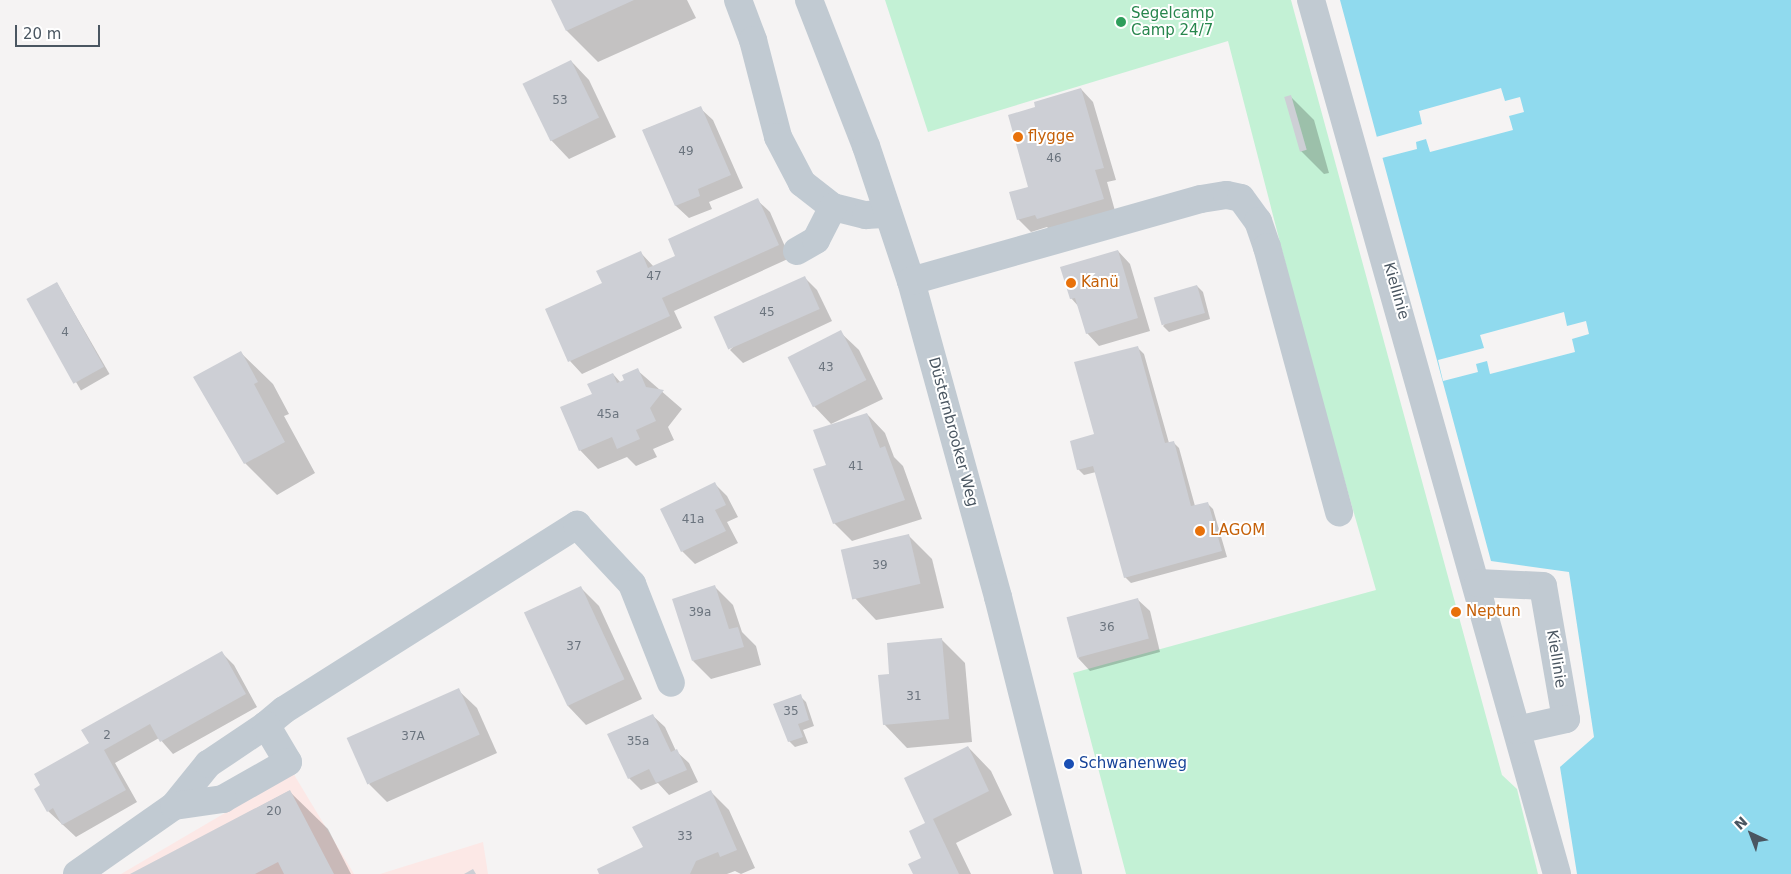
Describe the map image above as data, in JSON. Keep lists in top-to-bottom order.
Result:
{
  "streets": {
    "street": ["Kiellinie", "Düsternbrooker Weg"]
  },
  "places": [
    "Segelcamp Camp 24/7",
    "flygge",
    "Kanü",
    "LAGOM",
    "Neptun",
    "Schwanenweg"
  ],
  "house_numbers": [
    "53",
    "49",
    "46",
    "47",
    "45",
    "4",
    "43",
    "45a",
    "41",
    "41a",
    "39",
    "39a",
    "36",
    "37",
    "31",
    "35",
    "2",
    "37A",
    "35a",
    "20",
    "33"
  ],
  "scale_bar": "20 m",
  "north": "top left"
}
